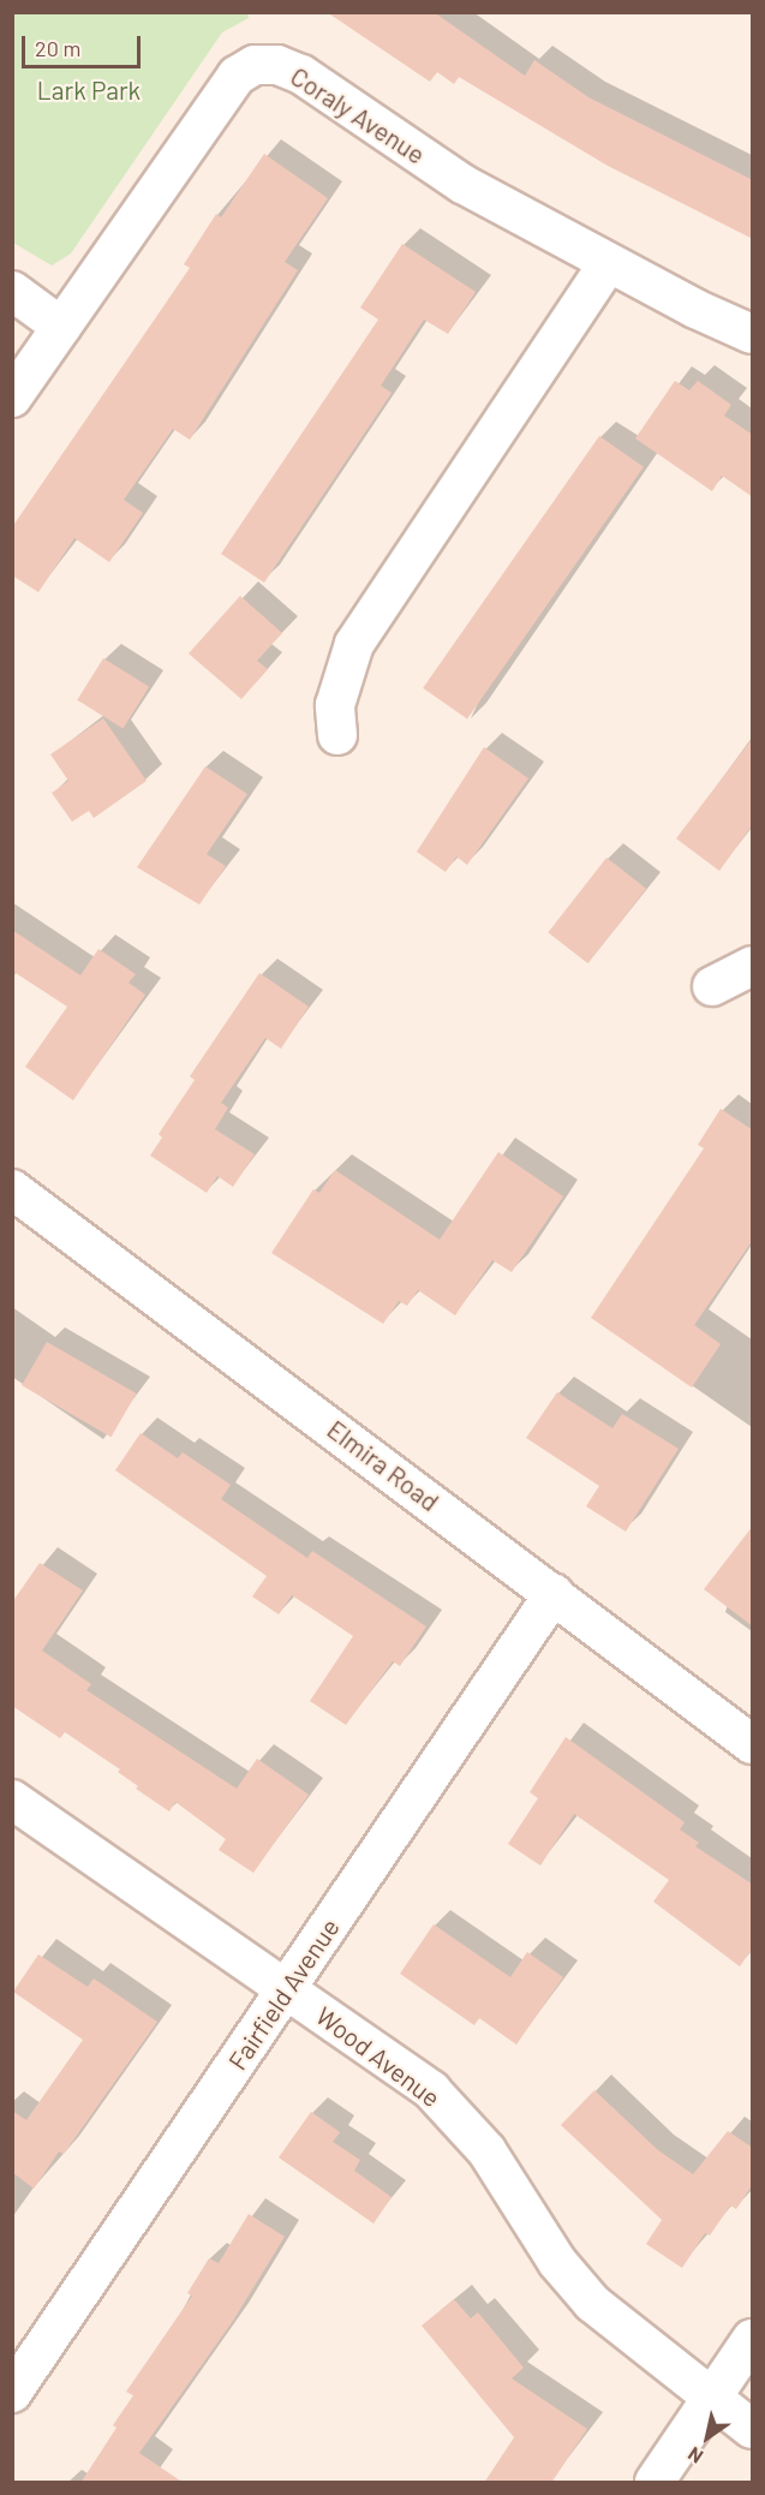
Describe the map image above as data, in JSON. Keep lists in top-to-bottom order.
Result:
{
  "streets": {
    "street": [
      "Coraly Avenue",
      "Elmira Road",
      "Fairfield Avenue",
      "Wood Avenue"
    ]
  },
  "crossings": [
    ["Elmira Road", "Fairfield Avenue"],
    ["Fairfield Avenue", "Wood Avenue"]
  ],
  "parks": ["Lark Park"],
  "scale_bar": "20 m",
  "north": "bottom left"
}
